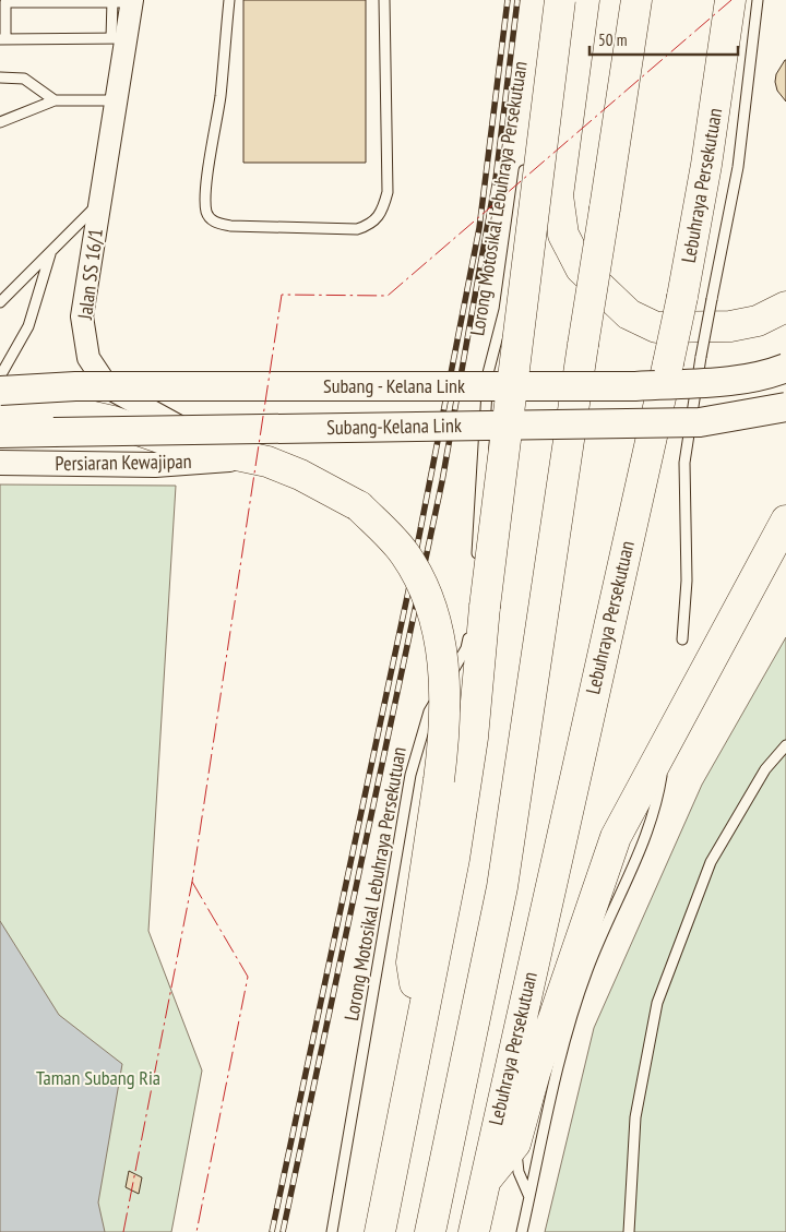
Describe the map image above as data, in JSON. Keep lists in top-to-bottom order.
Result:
{
  "streets": {
    "highway": ["Lebuhraya Persekutuan"],
    "main road": ["Subang - Kelana Link", "Subang-Kelana Link", "Persiaran Kewajipan"],
    "street": ["Jalan SS 16/1"],
    "lane": ["Lorong Motosikal Lebuhraya Persekutuan"]
  },
  "crossings": [
    ["Jalan SS 16/1", "Persiaran Kewajipan"]
  ],
  "parks": ["Taman Subang Ria"],
  "scale_bar": "50 m"
}
